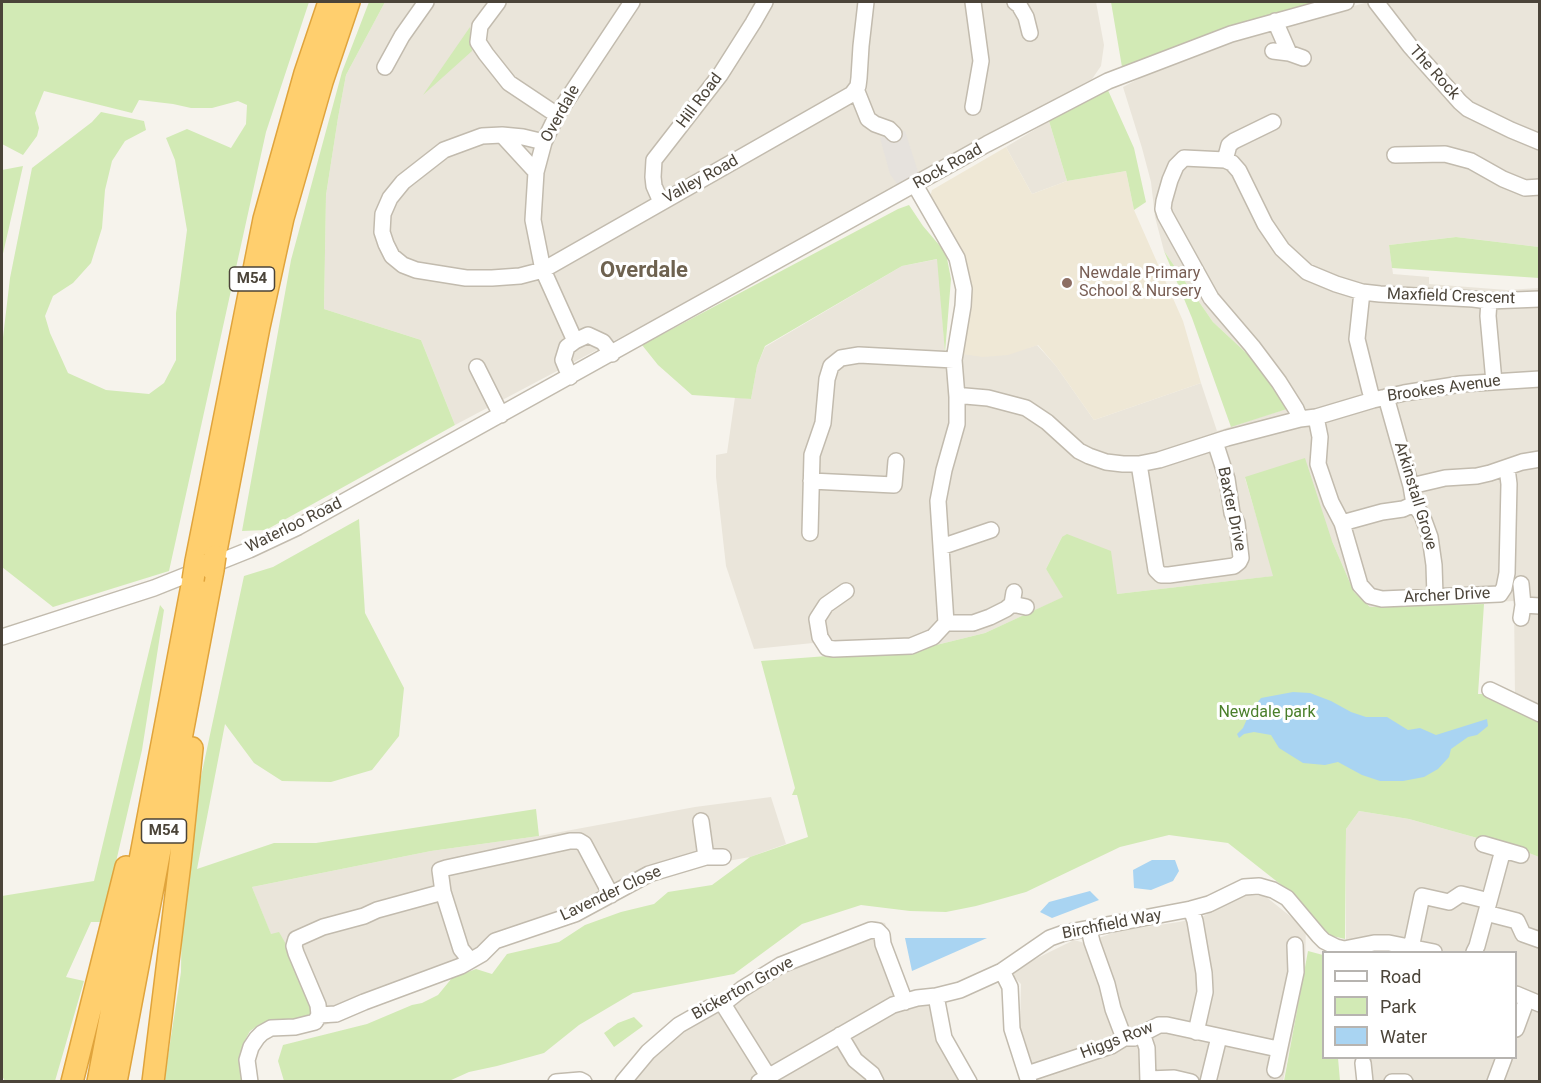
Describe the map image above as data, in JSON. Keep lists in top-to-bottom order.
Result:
{
  "streets": {
    "highway": ["M54"],
    "street": [
      "The Rock",
      "Hill Road",
      "Overdale",
      "Rock Road",
      "Valley Road",
      "Maxfield Crescent",
      "Brookes Avenue",
      "Arkinstall Grove",
      "Baxter Drive",
      "Waterloo Road",
      "Archer Drive",
      "Lavender Close",
      "Birchfield Way",
      "Bickerton Grove",
      "Higgs Row"
    ]
  },
  "crossings": [
    ["Hill Road", "Valley Road"],
    ["Overdale", "Valley Road"],
    ["Rock Road", "Waterloo Road"],
    ["Maxfield Crescent", "Arkinstall Grove"],
    ["Brookes Avenue", "Arkinstall Grove"],
    ["Brookes Avenue", "Baxter Drive"],
    ["Brookes Avenue", "Archer Drive"],
    ["Arkinstall Grove", "Archer Drive"],
    ["Birchfield Way", "Bickerton Grove"]
  ],
  "districts": ["Overdale"],
  "parks": ["Newdale park"],
  "places": ["Newdale Primary School & Nursery"],
  "legend": ["Road", "Park", "Water"]
}
